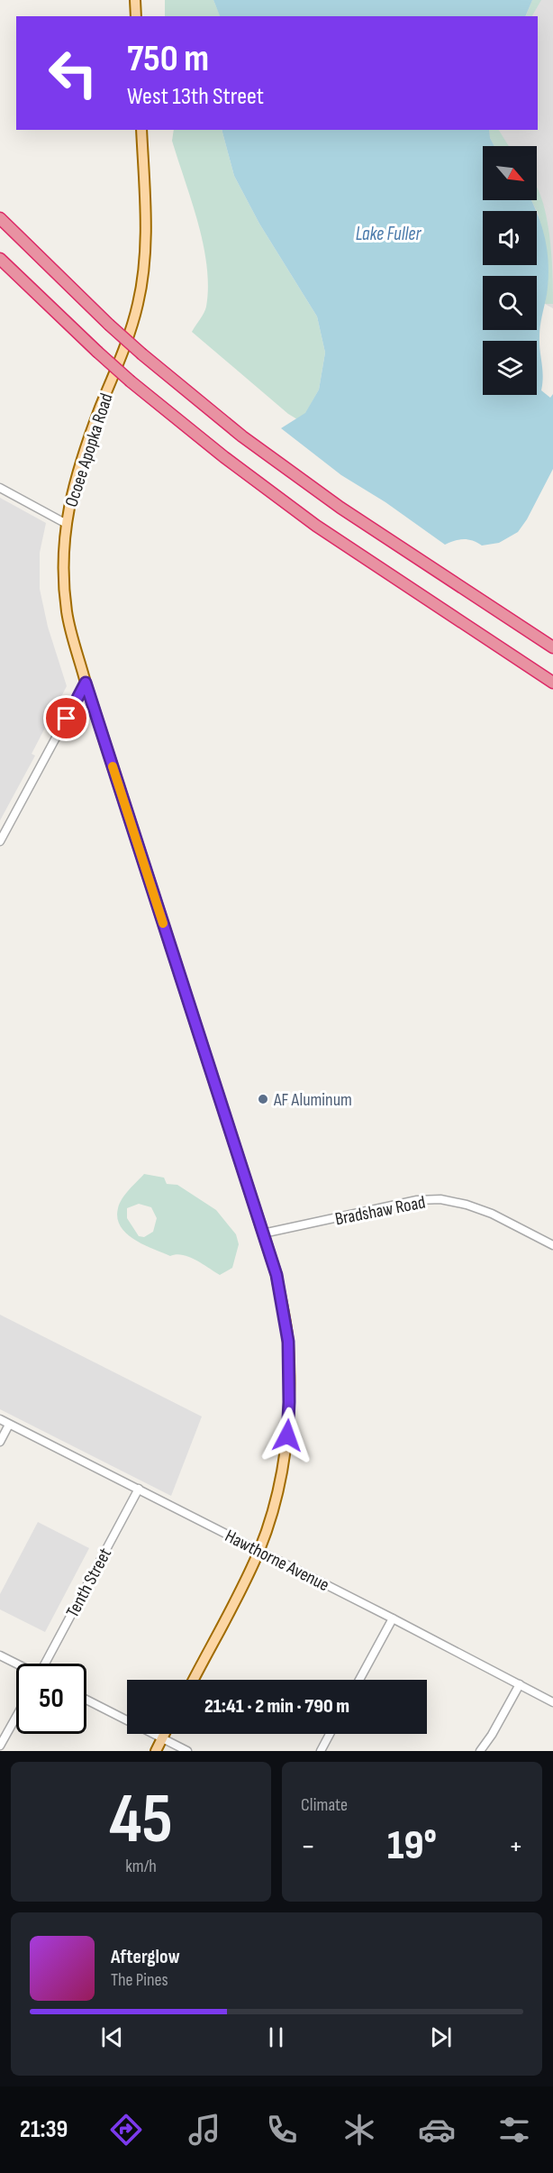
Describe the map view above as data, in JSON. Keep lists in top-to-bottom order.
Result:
{
  "streets": {
    "main road": ["Ocoee Apopka Road"],
    "street": ["Bradshaw Road", "Hawthorne Avenue", "Tenth Street"]
  },
  "crossings": [
    ["Ocoee Apopka Road", "Bradshaw Road"],
    ["Ocoee Apopka Road", "Hawthorne Avenue"],
    ["Hawthorne Avenue", "Tenth Street"]
  ],
  "water": ["Lake Fuller"],
  "places": ["AF Aluminum"],
  "north": "bottom right",
  "page": {
    "turn": ["750 m", "West 13th Street"],
    "limit": "50",
    "trip": "21:41 · 2 min · 790 m",
    "tile": [
      ["45", "km/h"],
      "Climate"
    ],
    "heat": ["−", "19°", "+"],
    "song": ["Afterglow", "The Pines"],
    "tabs": "21:39"
  }
}
